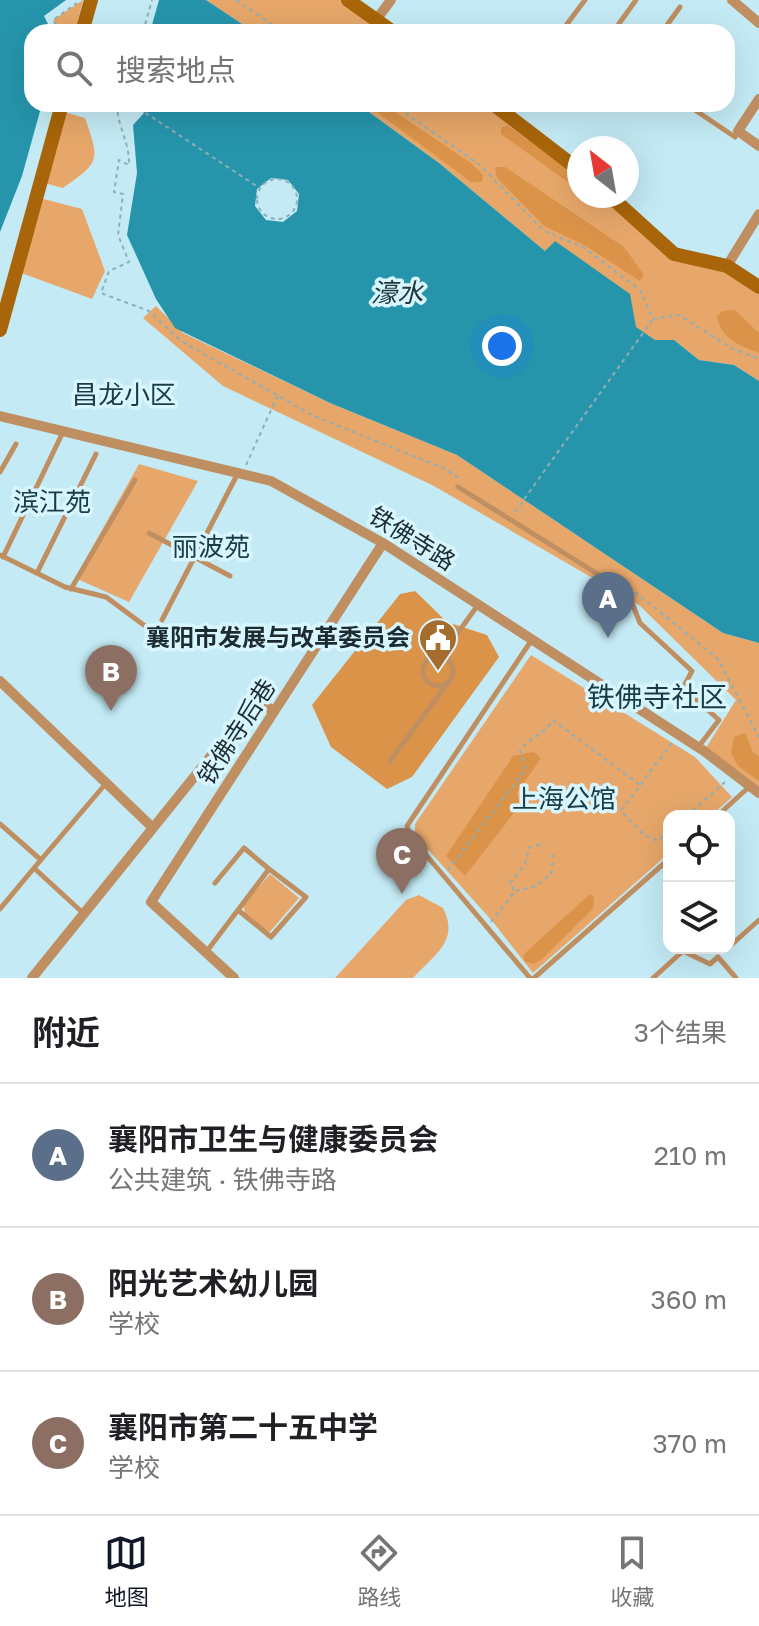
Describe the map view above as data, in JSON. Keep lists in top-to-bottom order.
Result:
{
  "streets": {
    "street": ["铁佛寺路", "铁佛寺后巷"]
  },
  "crossings": [
    ["铁佛寺路", "铁佛寺后巷"]
  ],
  "districts": [
    "昌龙小区",
    "滨江苑",
    "丽波苑",
    "铁佛寺社区",
    "上海公馆"
  ],
  "water": ["濠水"],
  "places": {
    "public building": ["襄阳市发展与改革委员会"]
  },
  "north": "top left",
  "page": {
    "search": "搜索地点",
    "pins": ["A", "B", "C"],
    "heading": ["附近", "3个结果"],
    "list": [
      {
        "mark": "A",
        "name": "襄阳市卫生与健康委员会",
        "note": "公共建筑 · 铁佛寺路",
        "value": "210 m"
      },
      {
        "mark": "B",
        "name": "阳光艺术幼儿园",
        "note": "学校",
        "value": "360 m"
      },
      {
        "mark": "C",
        "name": "襄阳市第二十五中学",
        "note": "学校",
        "value": "370 m"
      }
    ],
    "nav": ["地图", "路线", "收藏"]
  }
}
